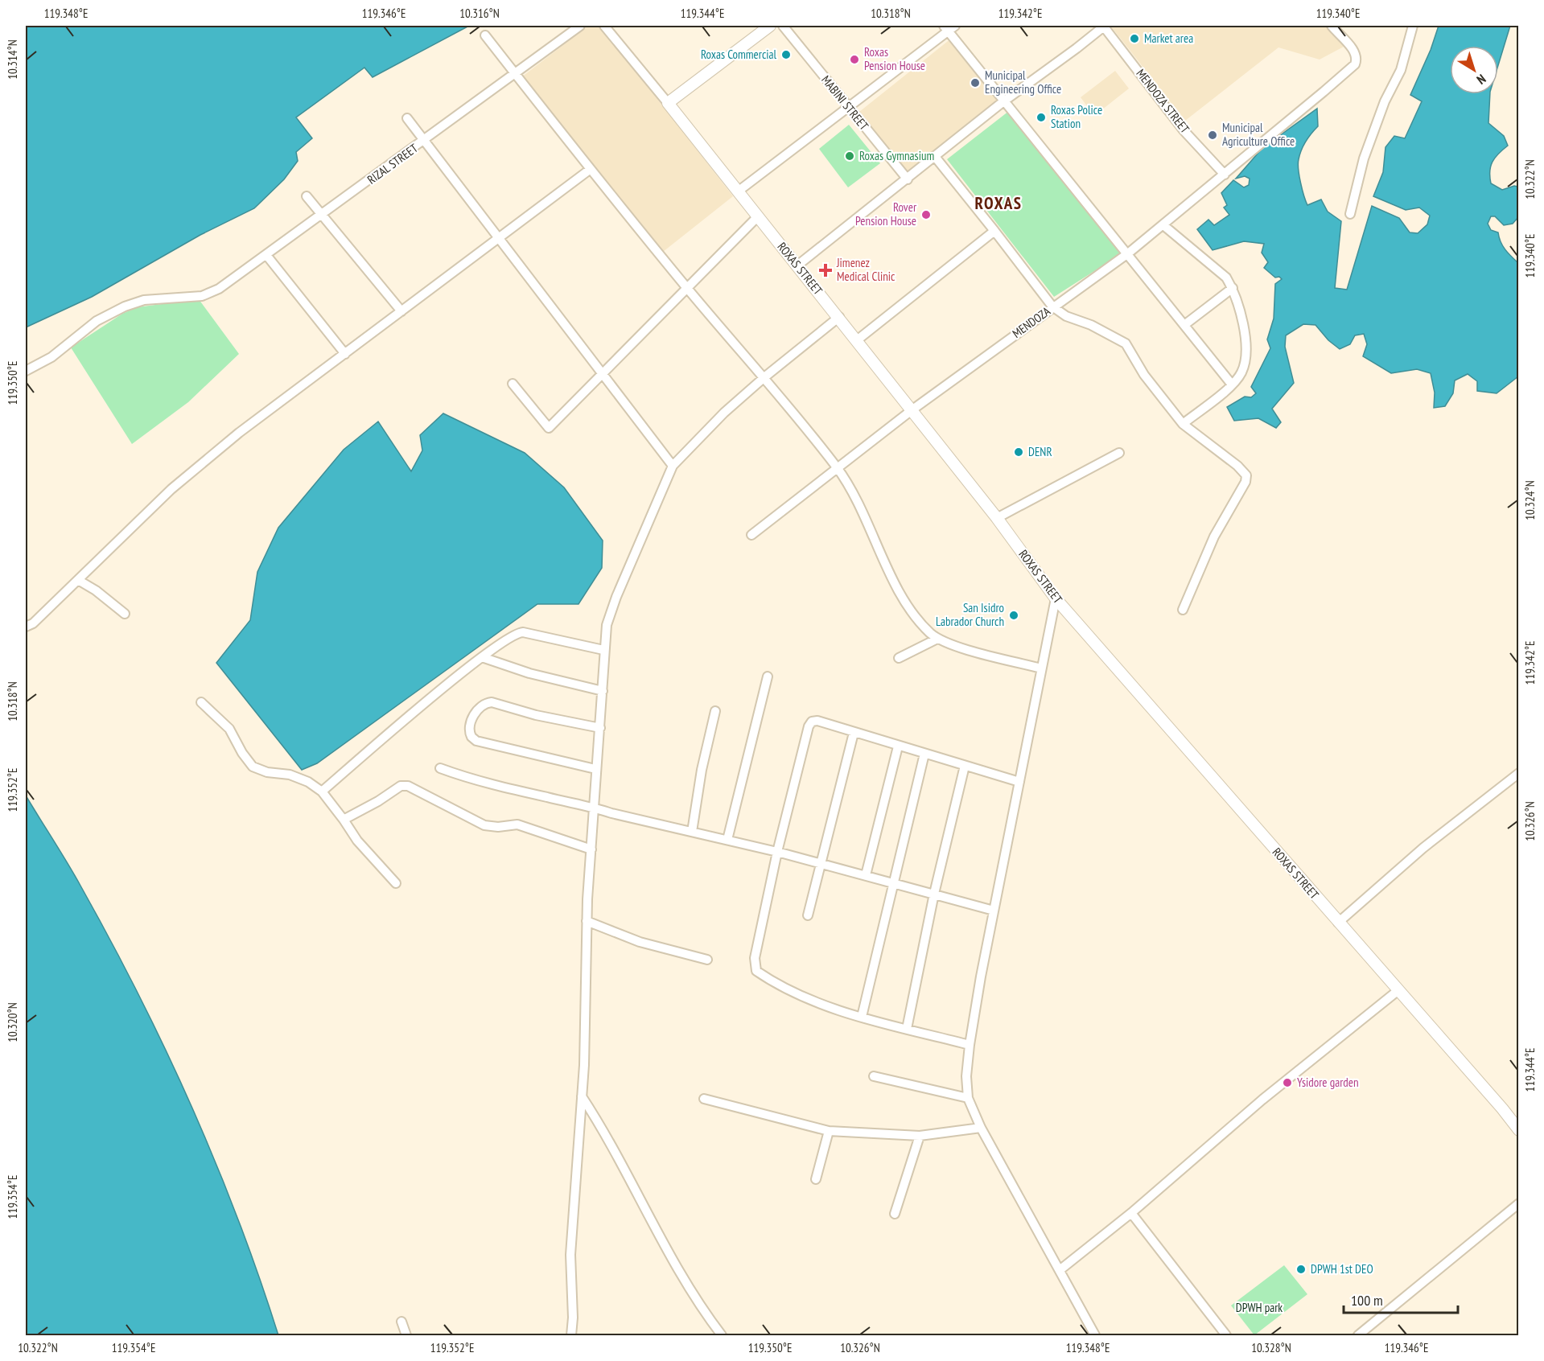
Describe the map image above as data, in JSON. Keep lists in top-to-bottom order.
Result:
{
  "streets": {
    "main road": ["ROXAS STREET"],
    "street": [
      "MENDOZA STREET",
      "MABINI STREET",
      "RIZAL STREET",
      "MENDOZA"
    ]
  },
  "crossings": [
    ["MENDOZA STREET", "MENDOZA"],
    ["ROXAS STREET", "MENDOZA"]
  ],
  "districts": ["ROXAS"],
  "parks": ["DPWH park"],
  "places": {
    "other": [
      "Market area",
      "Roxas Commercial",
      "Roxas Pension House",
      "Municipal Engineering Office",
      "Roxas Police Station",
      "Municipal Agriculture Office",
      "Roxas Gymnasium",
      "Rover Pension House",
      "DENR",
      "San Isidro Labrador Church",
      "Ysidore garden",
      "DPWH 1st DEO"
    ],
    "health": ["Jimenez Medical Clinic"]
  },
  "scale_bar": "100 m",
  "north": "bottom right",
  "coordinates": [
    "119.348°E",
    "119.346°E",
    "10.316°N",
    "119.344°E",
    "10.318°N",
    "119.342°E",
    "119.340°E",
    "10.314°N",
    "10.322°N",
    "119.350°E",
    "10.324°N",
    "119.352°E",
    "10.326°N",
    "10.320°N",
    "119.354°E",
    "10.328°N"
  ]
}
